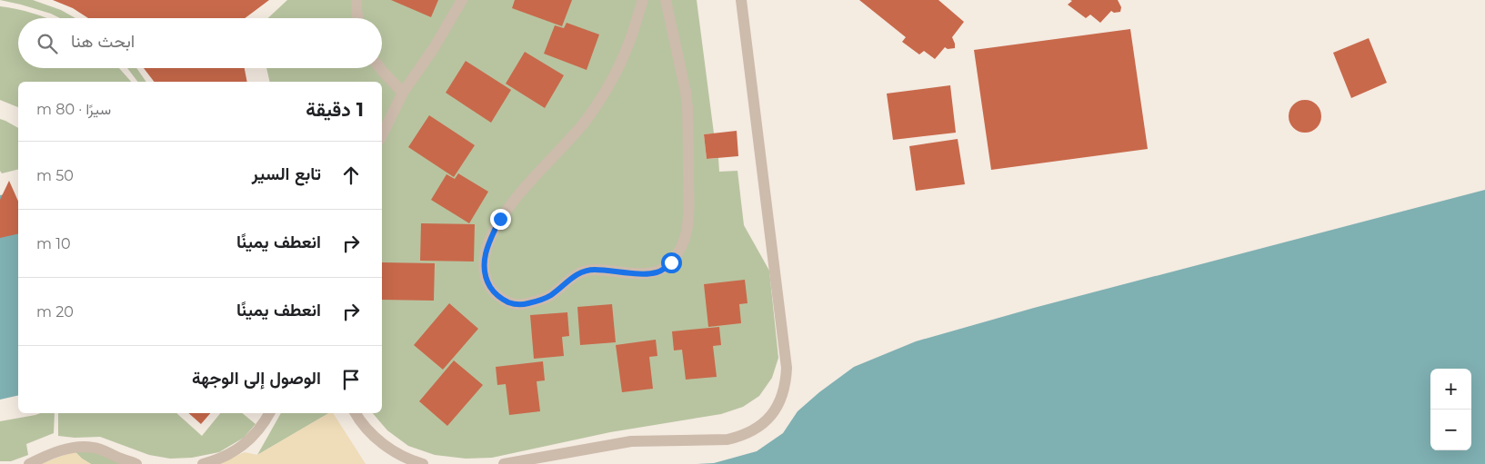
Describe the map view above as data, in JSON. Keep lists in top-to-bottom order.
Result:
{
  "page": {
    "search": "ابحث هنا",
    "heading": ["1 دقيقة", "سيرًا · 80 m"],
    "list": [
      ["تابع السير", "50 m"],
      ["انعطف يمينًا", "10 m"],
      ["انعطف يمينًا", "20 m"],
      "الوصول إلى الوجهة"
    ],
    "map_buttons": ["+", "−"]
  }
}
